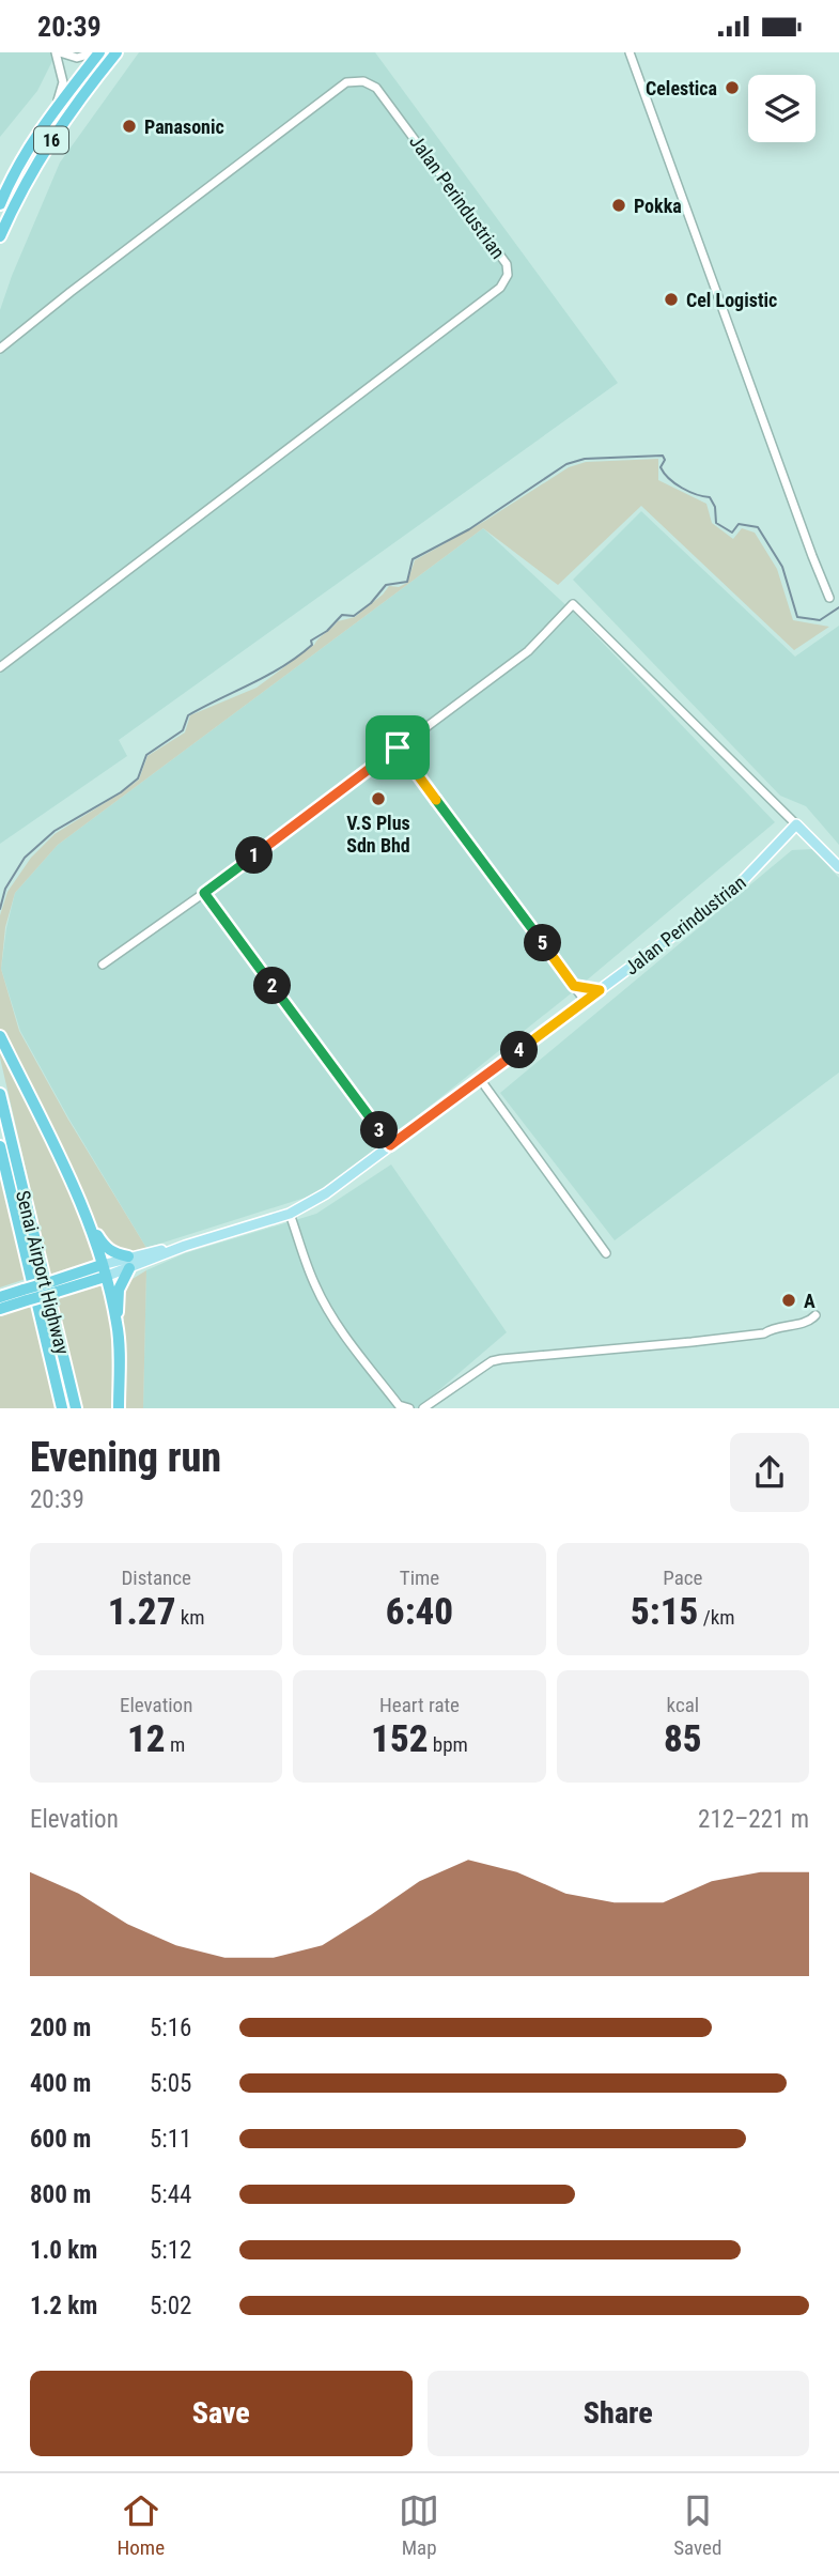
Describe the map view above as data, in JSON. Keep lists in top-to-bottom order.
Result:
{
  "streets": {
    "highway": ["16", "Senai Airport Highway"],
    "main road": ["Jalan Perindustrian"]
  },
  "places": [
    "Celestica",
    "Panasonic",
    "Pokka",
    "Cel Logistic",
    "V.S Plus Sdn Bhd",
    "A"
  ],
  "page": {
    "status": "20:39",
    "pins": [
      "1",
      "5",
      "2",
      "4",
      "3"
    ],
    "heading": ["Evening run", "20:39"],
    "stats": [
      ["Distance", "1.27 km"],
      ["Time", "6:40"],
      ["Pace", "5:15 /km"],
      ["Elevation", "12 m"],
      ["Heart rate", "152 bpm"],
      ["kcal", "85"]
    ],
    "chart": ["Elevation", "212–221 m"],
    "list": [
      {
        "name": "200 m",
        "note": "5:16"
      },
      {
        "name": "400 m",
        "note": "5:05"
      },
      {
        "name": "600 m",
        "note": "5:11"
      },
      {
        "name": "800 m",
        "note": "5:44"
      },
      {
        "name": "1.0 km",
        "note": "5:12"
      },
      {
        "name": "1.2 km",
        "note": "5:02"
      }
    ],
    "buttons": ["Save", "Share"],
    "tabs": ["Home", "Map", "Saved"]
  }
}
